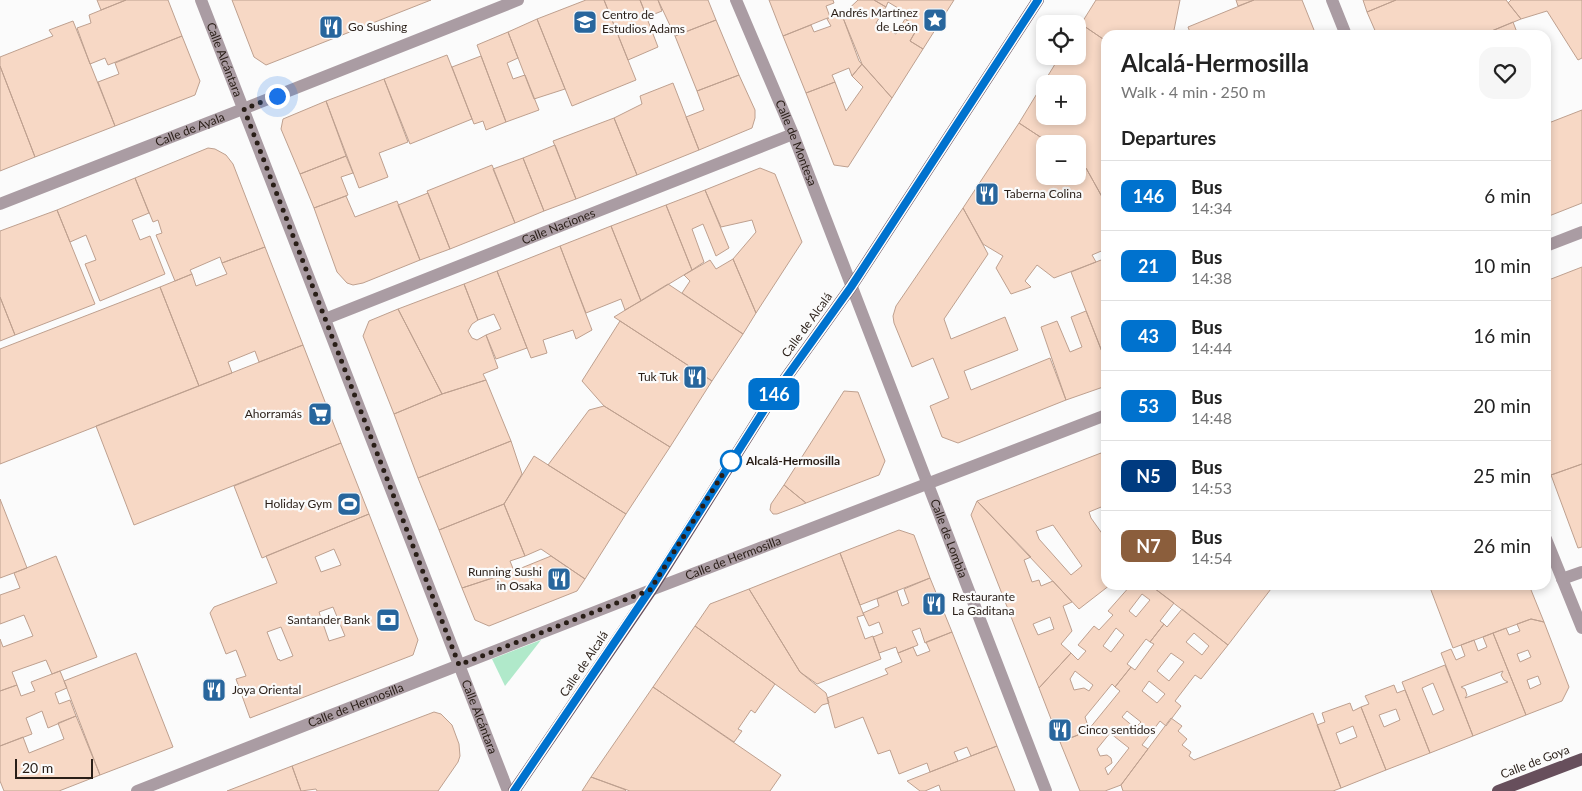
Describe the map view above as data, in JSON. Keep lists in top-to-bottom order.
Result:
{
  "streets": {
    "main road": ["Calle de Alcalá", "Calle de Goya"],
    "street": [
      "Calle Alcántara",
      "Calle de Ayala",
      "Calle de Montesa",
      "Calle Naciones",
      "Calle de Lombia",
      "Calle de Hermosilla"
    ]
  },
  "crossings": [
    ["Calle Alcántara", "Calle de Ayala"],
    ["Calle Alcántara", "Calle Naciones"],
    ["Calle Alcántara", "Calle de Hermosilla"],
    ["Calle de Montesa", "Calle Naciones"],
    ["Calle de Montesa", "Calle de Alcalá"],
    ["Calle de Montesa", "Calle de Lombia"],
    ["Calle de Alcalá", "Calle de Lombia"],
    ["Calle de Alcalá", "Calle de Hermosilla"],
    ["Calle de Lombia", "Calle de Hermosilla"]
  ],
  "places": {
    "place": ["Andrés Martínez de León"],
    "school or university": ["Centro de Estudios Adams"],
    "restaurant": [
      "Go Sushing",
      "Taberna Colina",
      "Tuk Tuk",
      "Running Sushi in Osaka",
      "Restaurante La Gaditana",
      "Joya Oriental",
      "Cinco sentidos"
    ],
    "supermarket": ["Ahorramás"],
    "other": ["Alcalá-Hermosilla"],
    "sports": ["Holiday Gym"],
    "bank": ["Santander Bank"]
  },
  "lines": ["bus line 146"],
  "scale_bar": "20 m",
  "page": {
    "on_map": "146",
    "map_buttons": ["+", "−"],
    "heading": [
      ["Alcalá-Hermosilla", "Walk · 4 min · 250 m"],
      "Departures"
    ],
    "list": [
      {
        "mark": "146",
        "name": "Bus",
        "note": "14:34",
        "value": "6 min"
      },
      {
        "mark": "21",
        "name": "Bus",
        "note": "14:38",
        "value": "10 min"
      },
      {
        "mark": "43",
        "name": "Bus",
        "note": "14:44",
        "value": "16 min"
      },
      {
        "mark": "53",
        "name": "Bus",
        "note": "14:48",
        "value": "20 min"
      },
      {
        "mark": "N5",
        "name": "Bus",
        "note": "14:53",
        "value": "25 min"
      },
      {
        "mark": "N7",
        "name": "Bus",
        "note": "14:54",
        "value": "26 min"
      }
    ],
    "scale": "20 m"
  }
}
